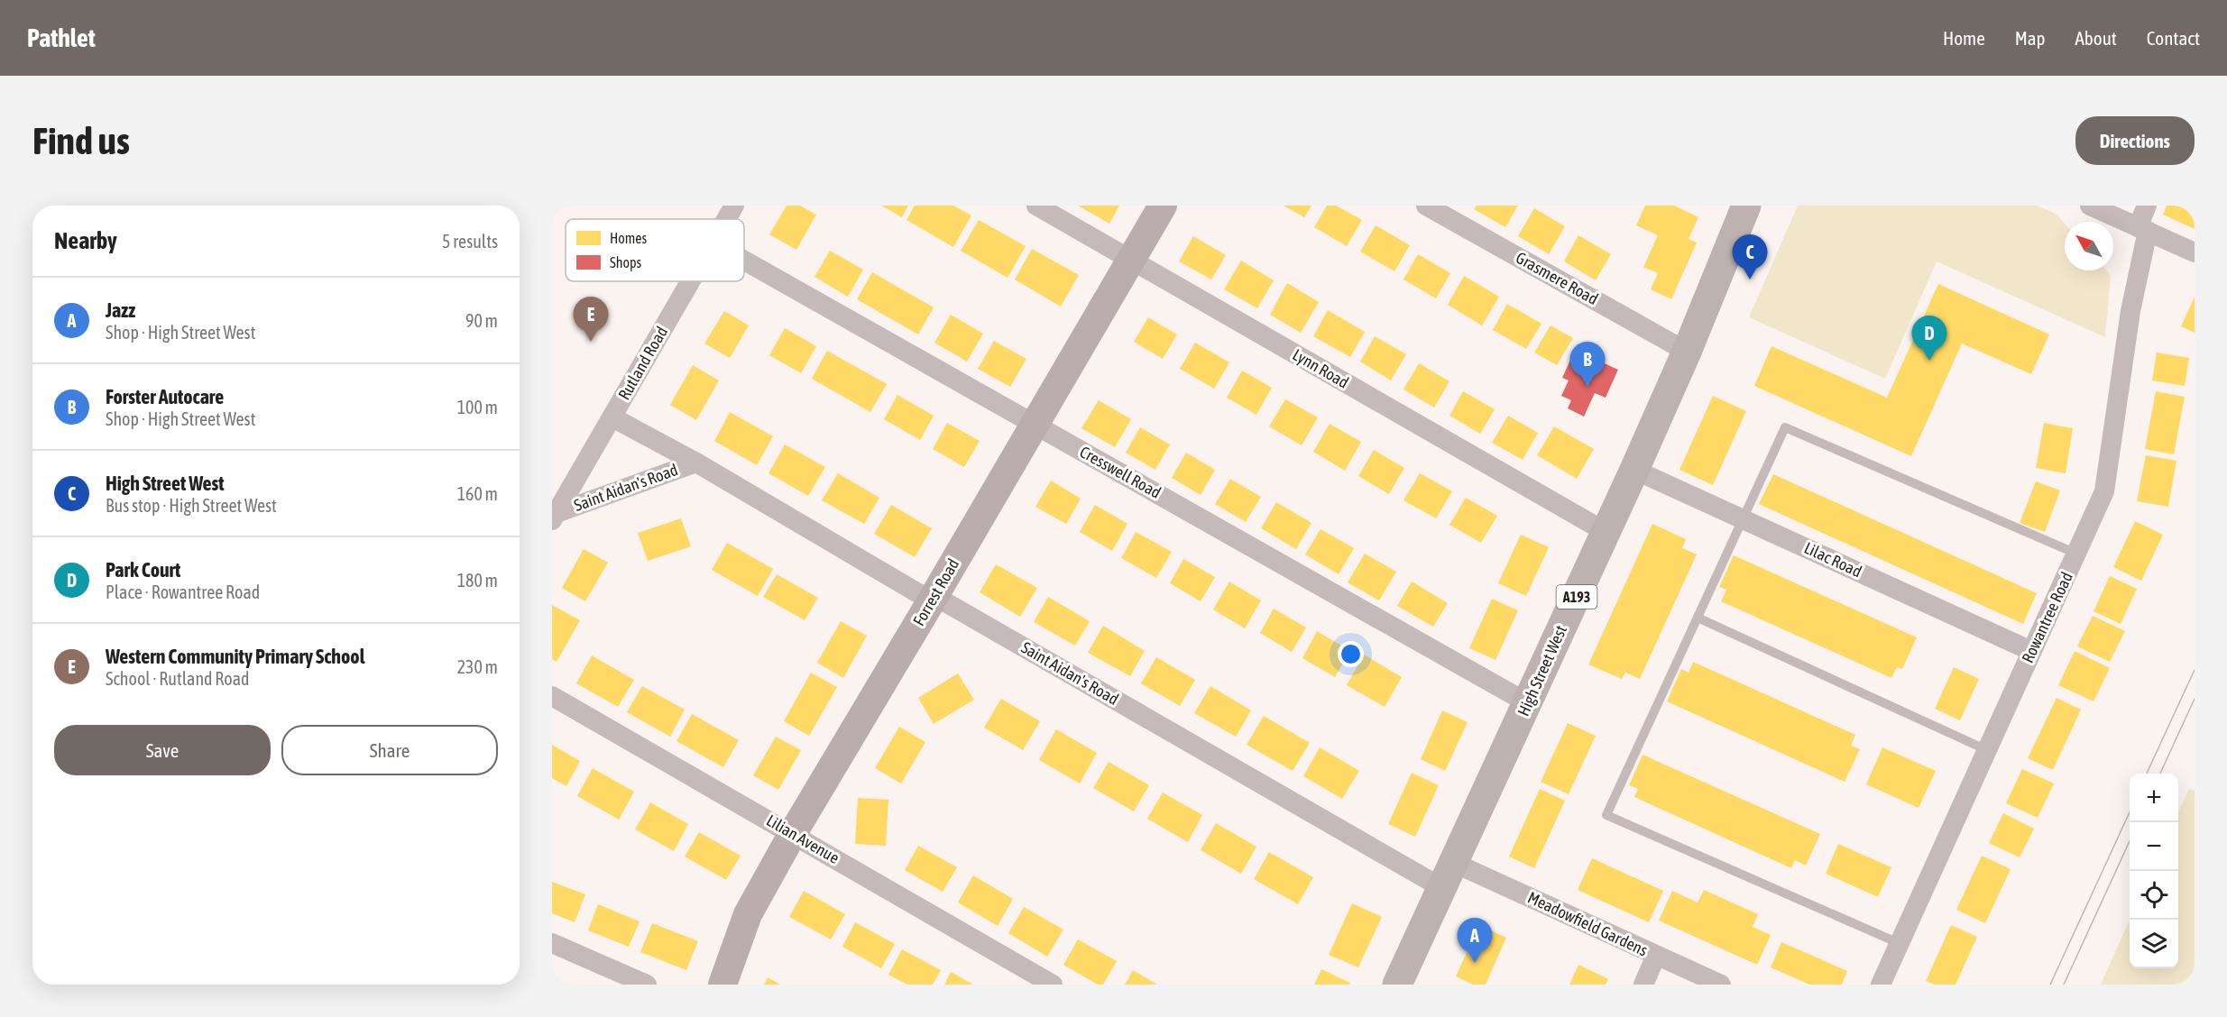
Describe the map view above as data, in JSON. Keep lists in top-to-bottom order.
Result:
{
  "streets": {
    "main road": ["A193", "High Street West"],
    "street": [
      "Grasmere Road",
      "Rutland Road",
      "Lynn Road",
      "Cresswell Road",
      "Saint Aidan's Road",
      "Lilac Road",
      "Forrest Road",
      "Rowantree Road",
      "Lilian Avenue",
      "Meadowfield Gardens"
    ]
  },
  "crossings": [
    ["Grasmere Road", "High Street West"],
    ["Rutland Road", "Saint Aidan's Road"],
    ["Lynn Road", "Forrest Road"],
    ["Lynn Road", "High Street West"],
    ["Cresswell Road", "Forrest Road"],
    ["Cresswell Road", "High Street West"],
    ["Saint Aidan's Road", "Forrest Road"],
    ["Saint Aidan's Road", "High Street West"],
    ["Saint Aidan's Road", "Meadowfield Gardens"],
    ["Lilac Road", "Rowantree Road"],
    ["Lilac Road", "High Street West"],
    ["Forrest Road", "Lilian Avenue"],
    ["High Street West", "Meadowfield Gardens"]
  ],
  "legend": ["Homes", "Shops"],
  "north": "top left",
  "page": {
    "header": "Pathlet",
    "nav": [
      "Home",
      "Map",
      "About",
      "Contact"
    ],
    "buttons": [
      "Directions",
      ["Save", "Share"]
    ],
    "title": "Find us",
    "heading": ["Nearby", "5 results"],
    "pins": [
      "C",
      "E",
      "D",
      "B",
      "A"
    ],
    "list": [
      {
        "mark": "A",
        "name": "Jazz",
        "note": "Shop · High Street West",
        "value": "90 m"
      },
      {
        "mark": "B",
        "name": "Forster Autocare",
        "note": "Shop · High Street West",
        "value": "100 m"
      },
      {
        "mark": "C",
        "name": "High Street West",
        "note": "Bus stop · High Street West",
        "value": "160 m"
      },
      {
        "mark": "D",
        "name": "Park Court",
        "note": "Place · Rowantree Road",
        "value": "180 m"
      },
      {
        "mark": "E",
        "name": "Western Community Primary School",
        "note": "School · Rutland Road",
        "value": "230 m"
      }
    ],
    "map_buttons": ["+", "−"]
  }
}
